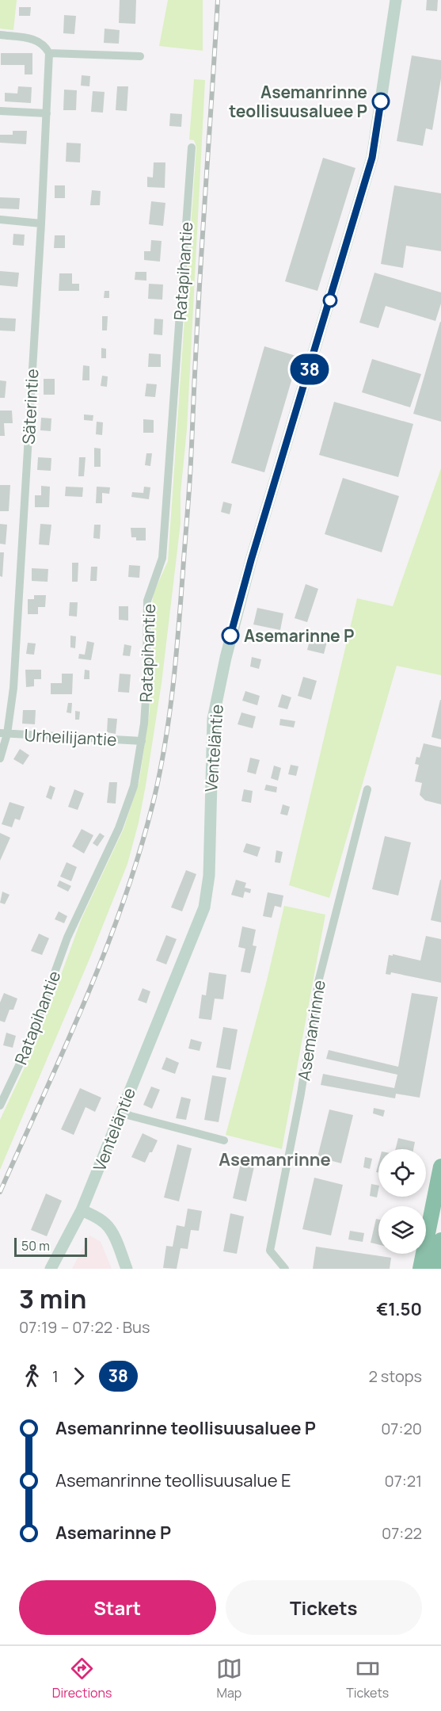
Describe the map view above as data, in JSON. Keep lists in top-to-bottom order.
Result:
{
  "streets": {
    "street": [
      "Ratapihantie",
      "Säterintie",
      "Urheilijantie",
      "Venteläntie",
      "Asemanrinne"
    ]
  },
  "crossings": [
    ["Ratapihantie", "Urheilijantie"],
    ["Säterintie", "Urheilijantie"]
  ],
  "districts": ["Asemanrinne"],
  "places": ["Asemanrinne teollisuusaluee P", "Asemarinne P"],
  "lines": ["bus line 38"],
  "scale_bar": "50 m",
  "page": {
    "on_map": "38",
    "scale": "50 m",
    "heading": ["3 min", "07:19 – 07:22 · Bus", "€1.50"],
    "legs": ["1", "38", "2 stops"],
    "list": [
      {
        "name": "Asemanrinne teollisuusaluee P",
        "value": "07:20"
      },
      {
        "name": "Asemanrinne teollisuusalue E",
        "value": "07:21"
      },
      {
        "name": "Asemarinne P",
        "value": "07:22"
      }
    ],
    "buttons": ["Start", "Tickets"],
    "tabs": ["Directions", "Map", "Tickets"]
  }
}
